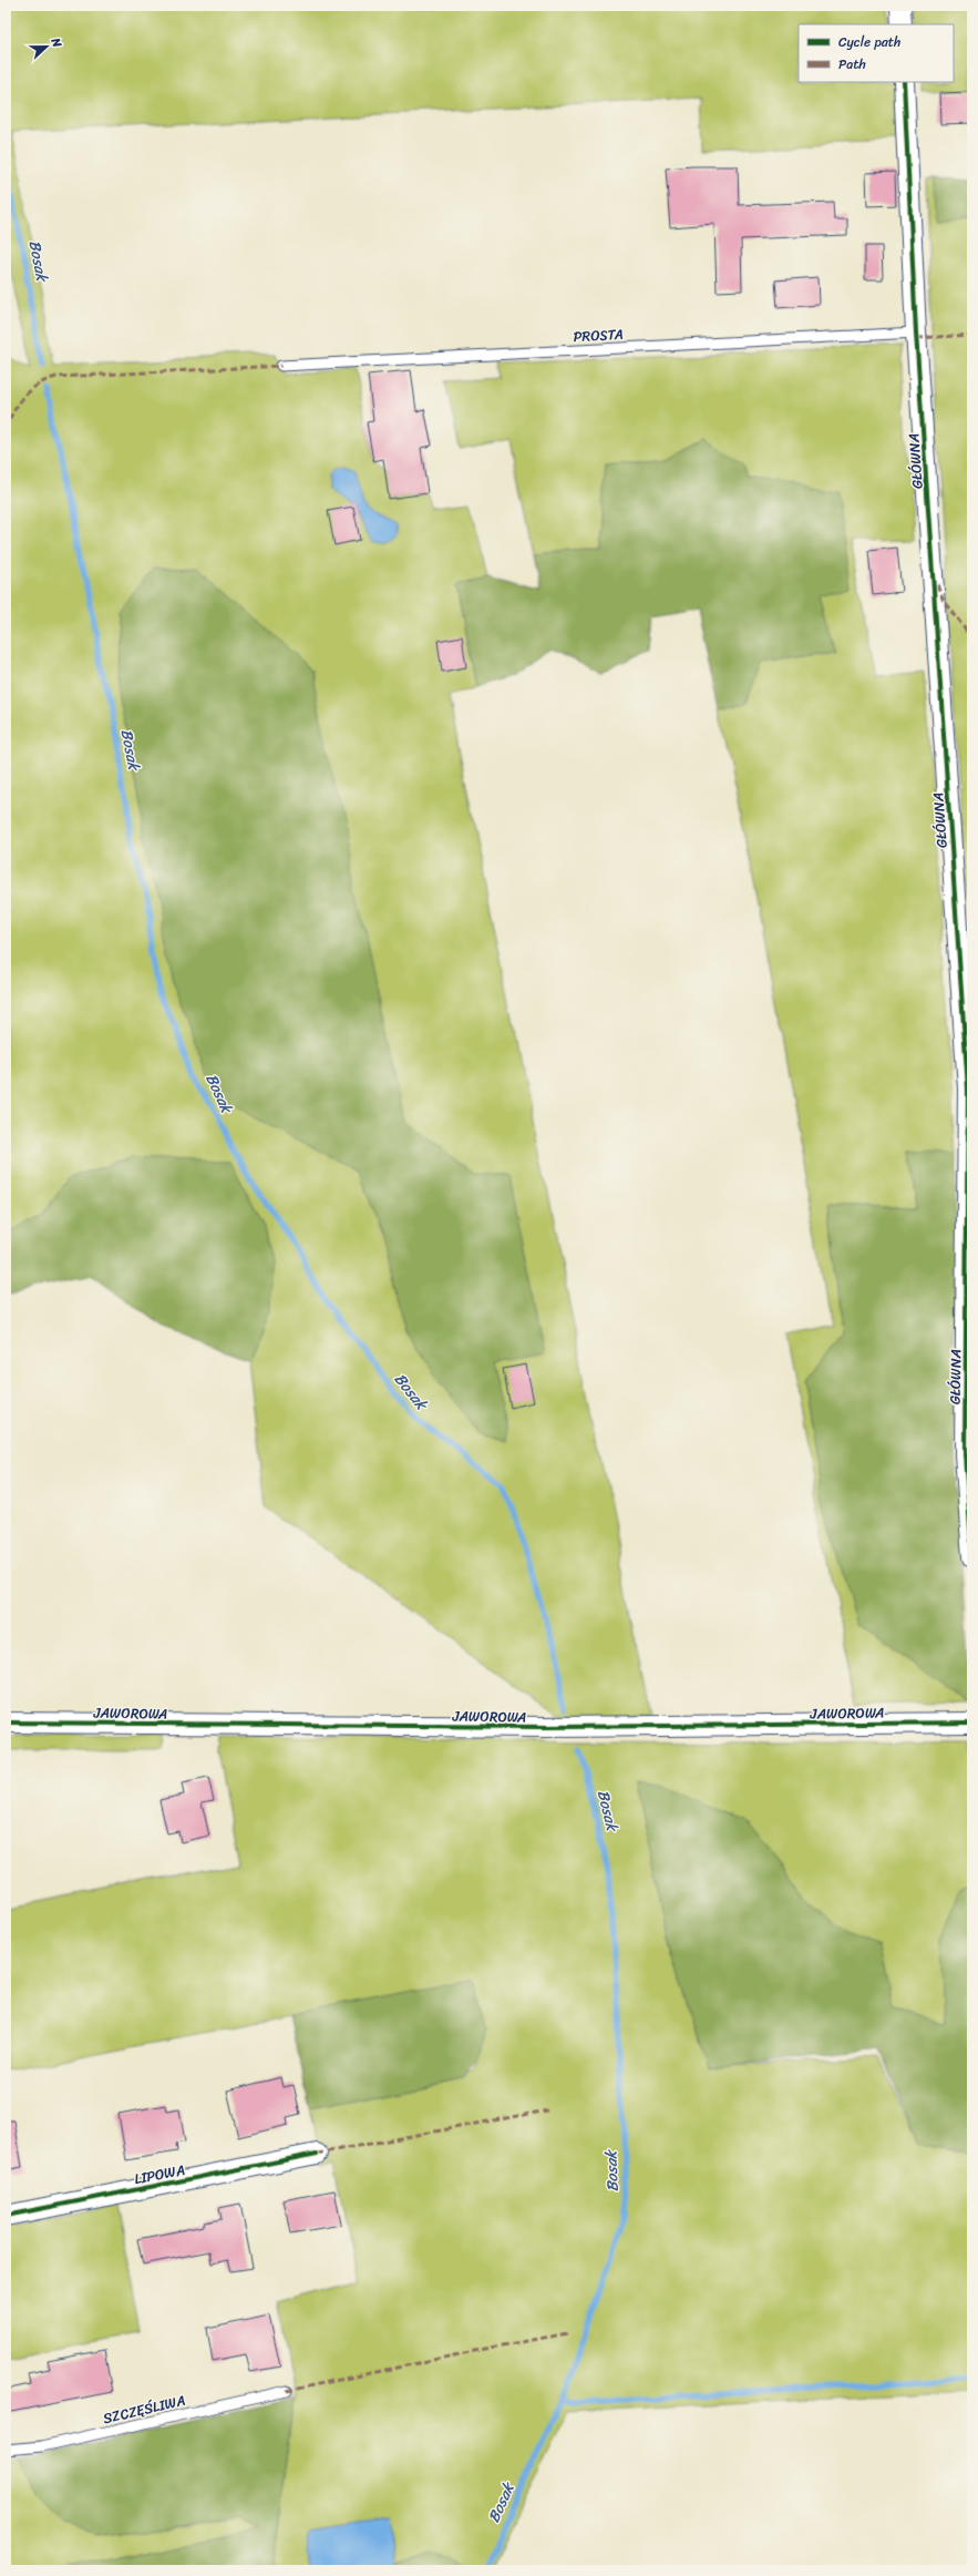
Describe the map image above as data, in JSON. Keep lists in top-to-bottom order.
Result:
{
  "streets": {
    "street": ["GŁÓWNA", "JAWOROWA", "LIPOWA"],
    "lane": ["PROSTA", "SZCZĘŚLIWA"]
  },
  "crossings": [
    ["PROSTA", "GŁÓWNA"]
  ],
  "water": ["Bosak"],
  "legend": ["Cycle path", "Path"],
  "north": "right"
}
